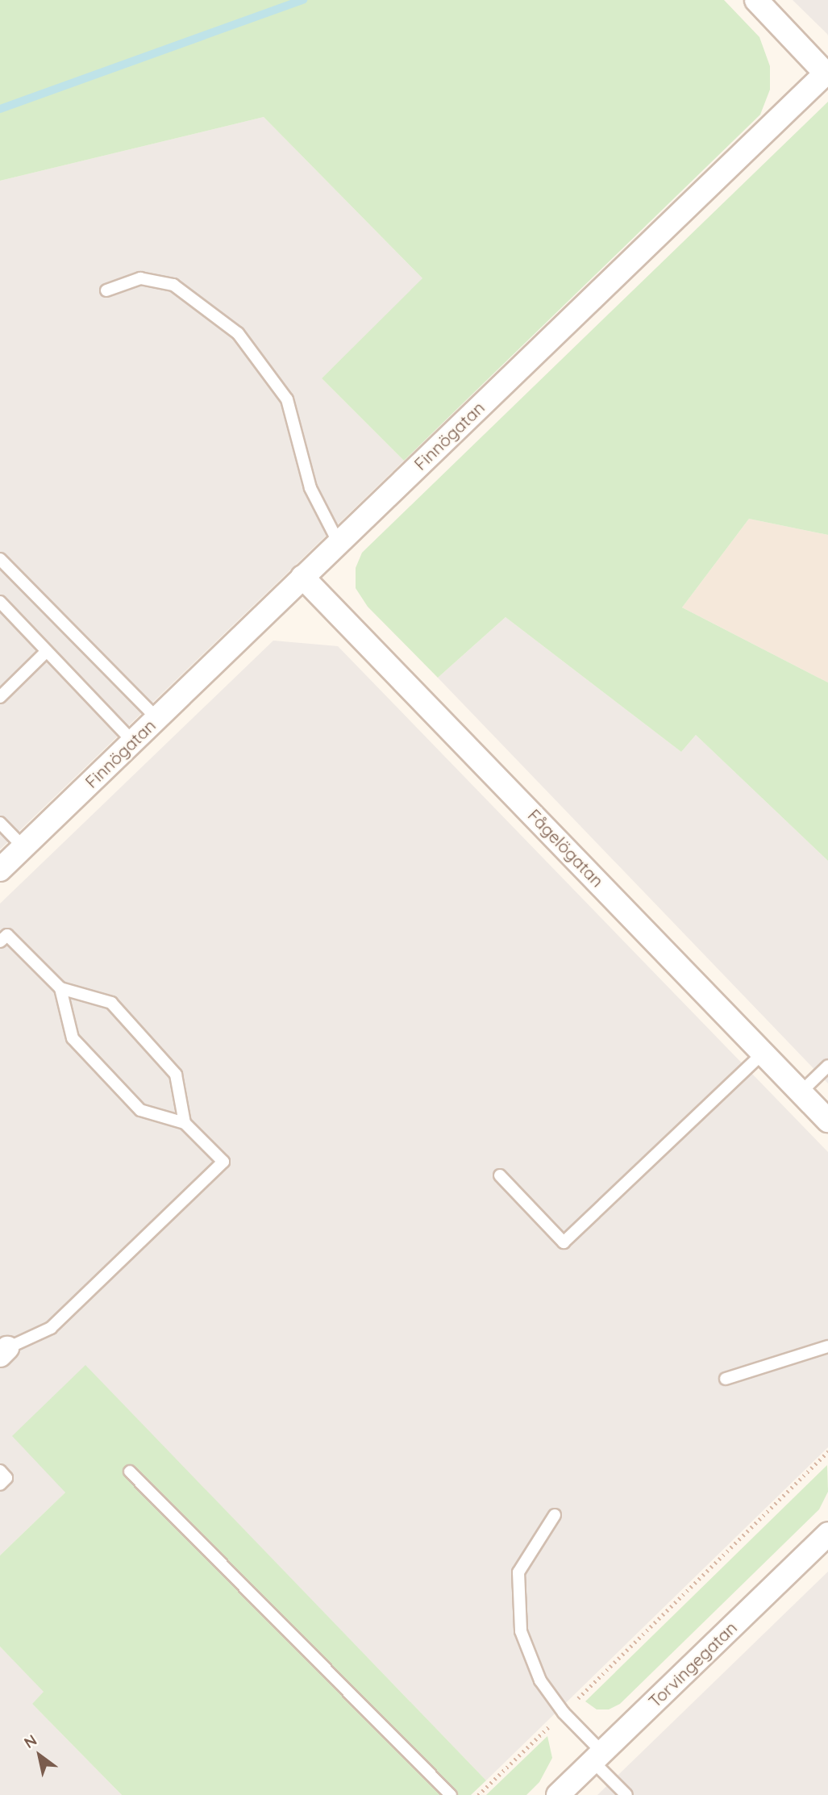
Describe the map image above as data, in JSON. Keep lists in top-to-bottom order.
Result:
{
  "streets": {
    "street": ["Finnögatan", "Fågelögatan", "Torvingegatan"]
  },
  "crossings": [
    ["Finnögatan", "Fågelögatan"]
  ],
  "north": "top left"
}
